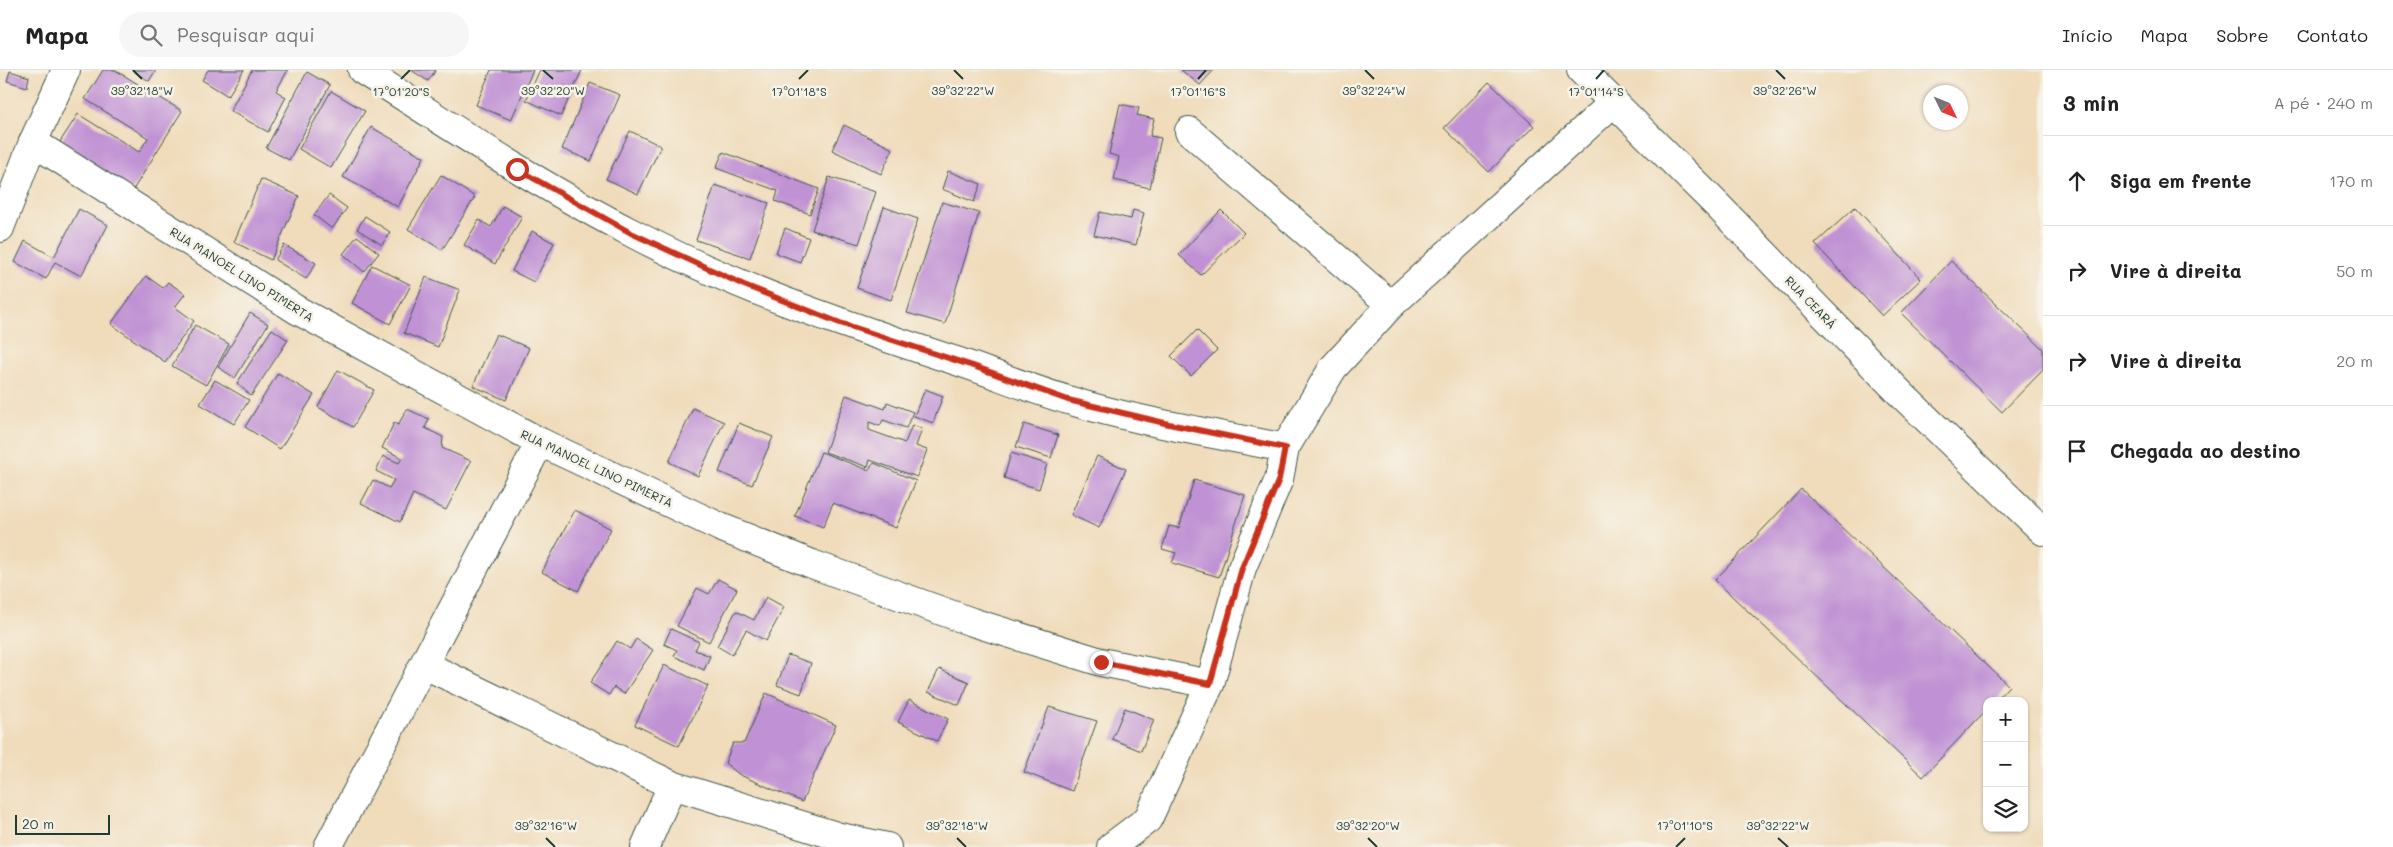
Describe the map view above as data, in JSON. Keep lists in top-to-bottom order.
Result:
{
  "streets": {
    "street": ["RUA MANOEL LINO PIMERTA", "RUA CEARÁ"]
  },
  "scale_bar": "20 m",
  "north": "bottom right",
  "page": {
    "header": "Mapa",
    "search": "Pesquisar aqui",
    "nav": [
      "Início",
      "Mapa",
      "Sobre",
      "Contato"
    ],
    "heading": ["3 min", "A pé · 240 m"],
    "list": [
      ["Siga em frente", "170 m"],
      ["Vire à direita", "50 m"],
      ["Vire à direita", "20 m"],
      "Chegada ao destino"
    ],
    "map_buttons": ["+", "−"],
    "scale": "20 m"
  },
  "coordinates": [
    "39°32'18\"W",
    "39°32'20\"W",
    "39°32'22\"W",
    "39°32'24\"W",
    "39°32'26\"W",
    "17°01'20\"S",
    "17°01'18\"S",
    "17°01'16\"S",
    "17°01'14\"S",
    "17°01'10\"S",
    "39°32'16\"W"
  ]
}
